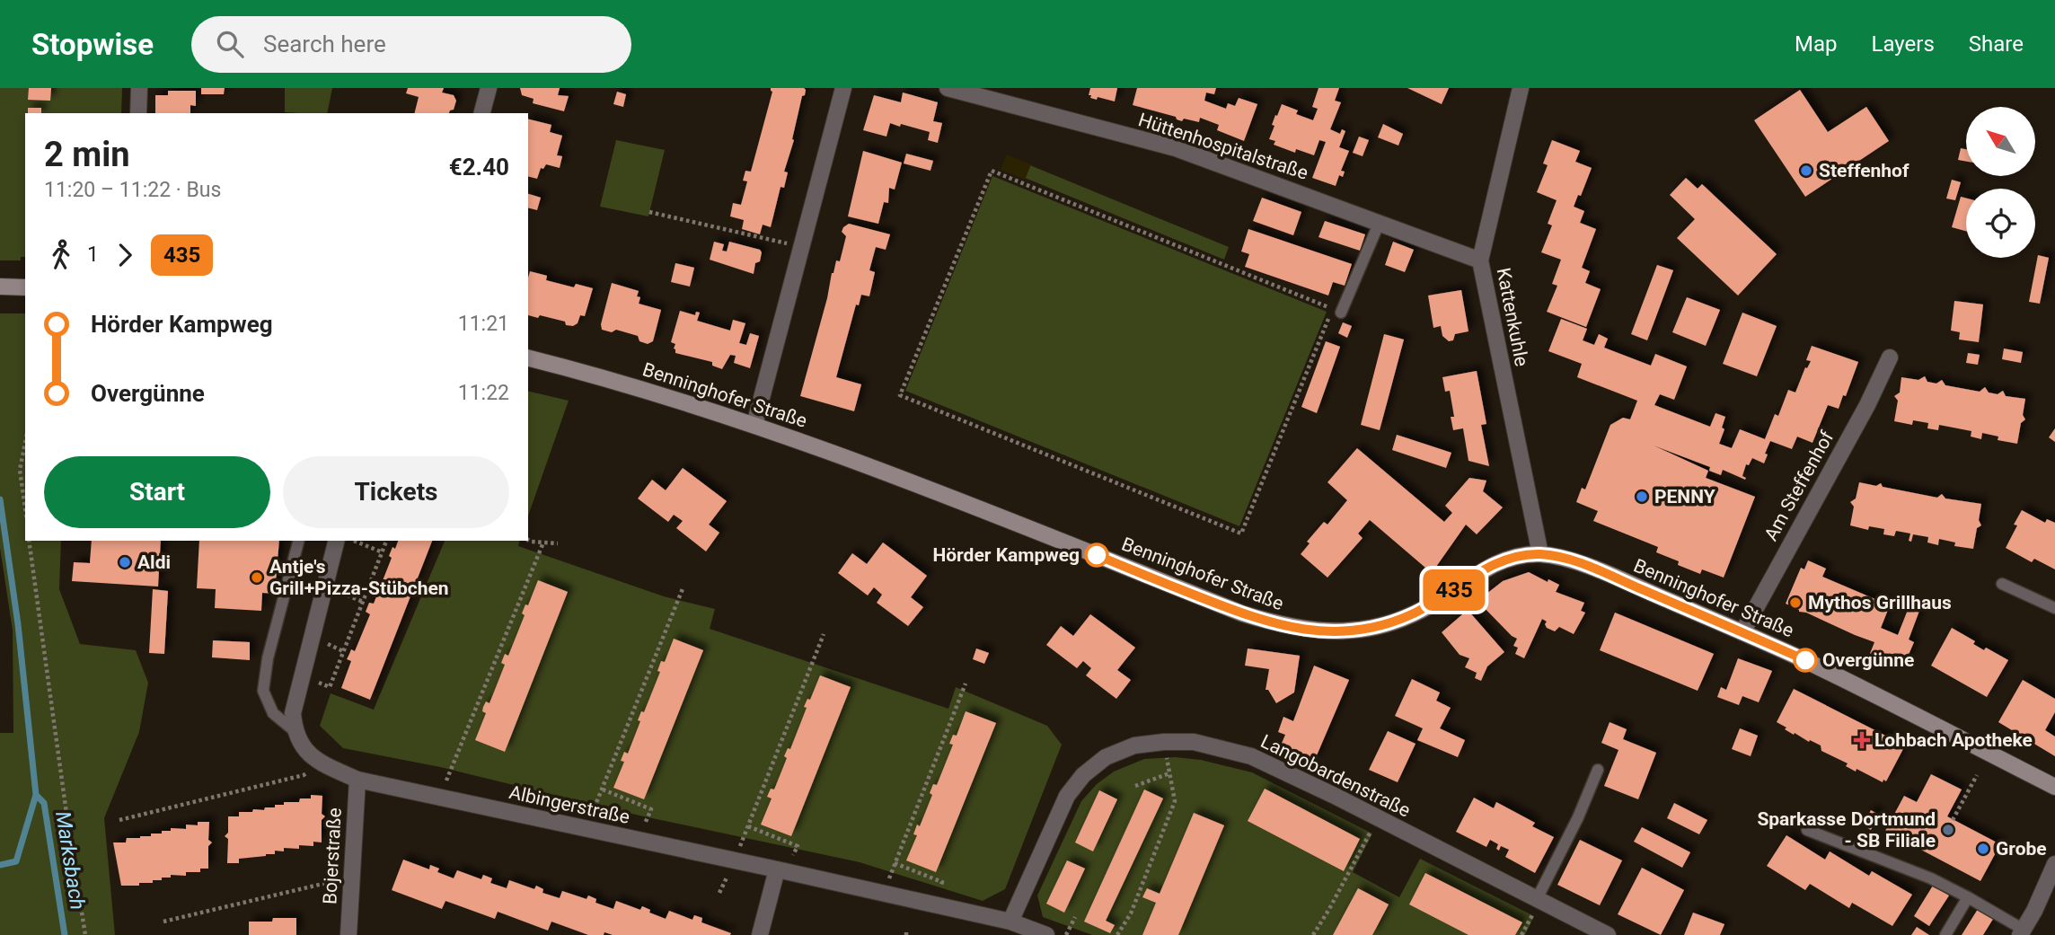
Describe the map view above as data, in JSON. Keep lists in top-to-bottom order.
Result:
{
  "streets": {
    "main road": ["Benninghofer Straße"],
    "street": [
      "Hüttenhospitalstraße",
      "Kattenkuhle",
      "Am Steffenhof",
      "Langobardenstraße",
      "Albingerstraße",
      "Bojerstraße"
    ]
  },
  "crossings": [
    ["Hüttenhospitalstraße", "Kattenkuhle"],
    ["Kattenkuhle", "Benninghofer Straße"],
    ["Benninghofer Straße", "Am Steffenhof"],
    ["Langobardenstraße", "Albingerstraße"],
    ["Albingerstraße", "Bojerstraße"]
  ],
  "water": ["Marksbach"],
  "places": {
    "other": [
      "Steffenhof",
      "PENNY",
      "Hörder Kampweg",
      "Aldi",
      "Antje's Grill+Pizza-Stübchen",
      "Mythos Grillhaus",
      "Overgünne",
      "Sparkasse Dortmund - SB Filiale",
      "Grobe"
    ],
    "health": ["Lohbach Apotheke"]
  },
  "lines": ["bus line 435"],
  "north": "top left",
  "page": {
    "header": "Stopwise",
    "search": "Search here",
    "nav": ["Map", "Layers", "Share"],
    "on_map": "435",
    "heading": ["2 min", "11:20 – 11:22 · Bus", "€2.40"],
    "legs": ["1", "435"],
    "list": [
      {
        "name": "Hörder Kampweg",
        "value": "11:21"
      },
      {
        "name": "Overgünne",
        "value": "11:22"
      }
    ],
    "buttons": ["Start", "Tickets"]
  }
}
